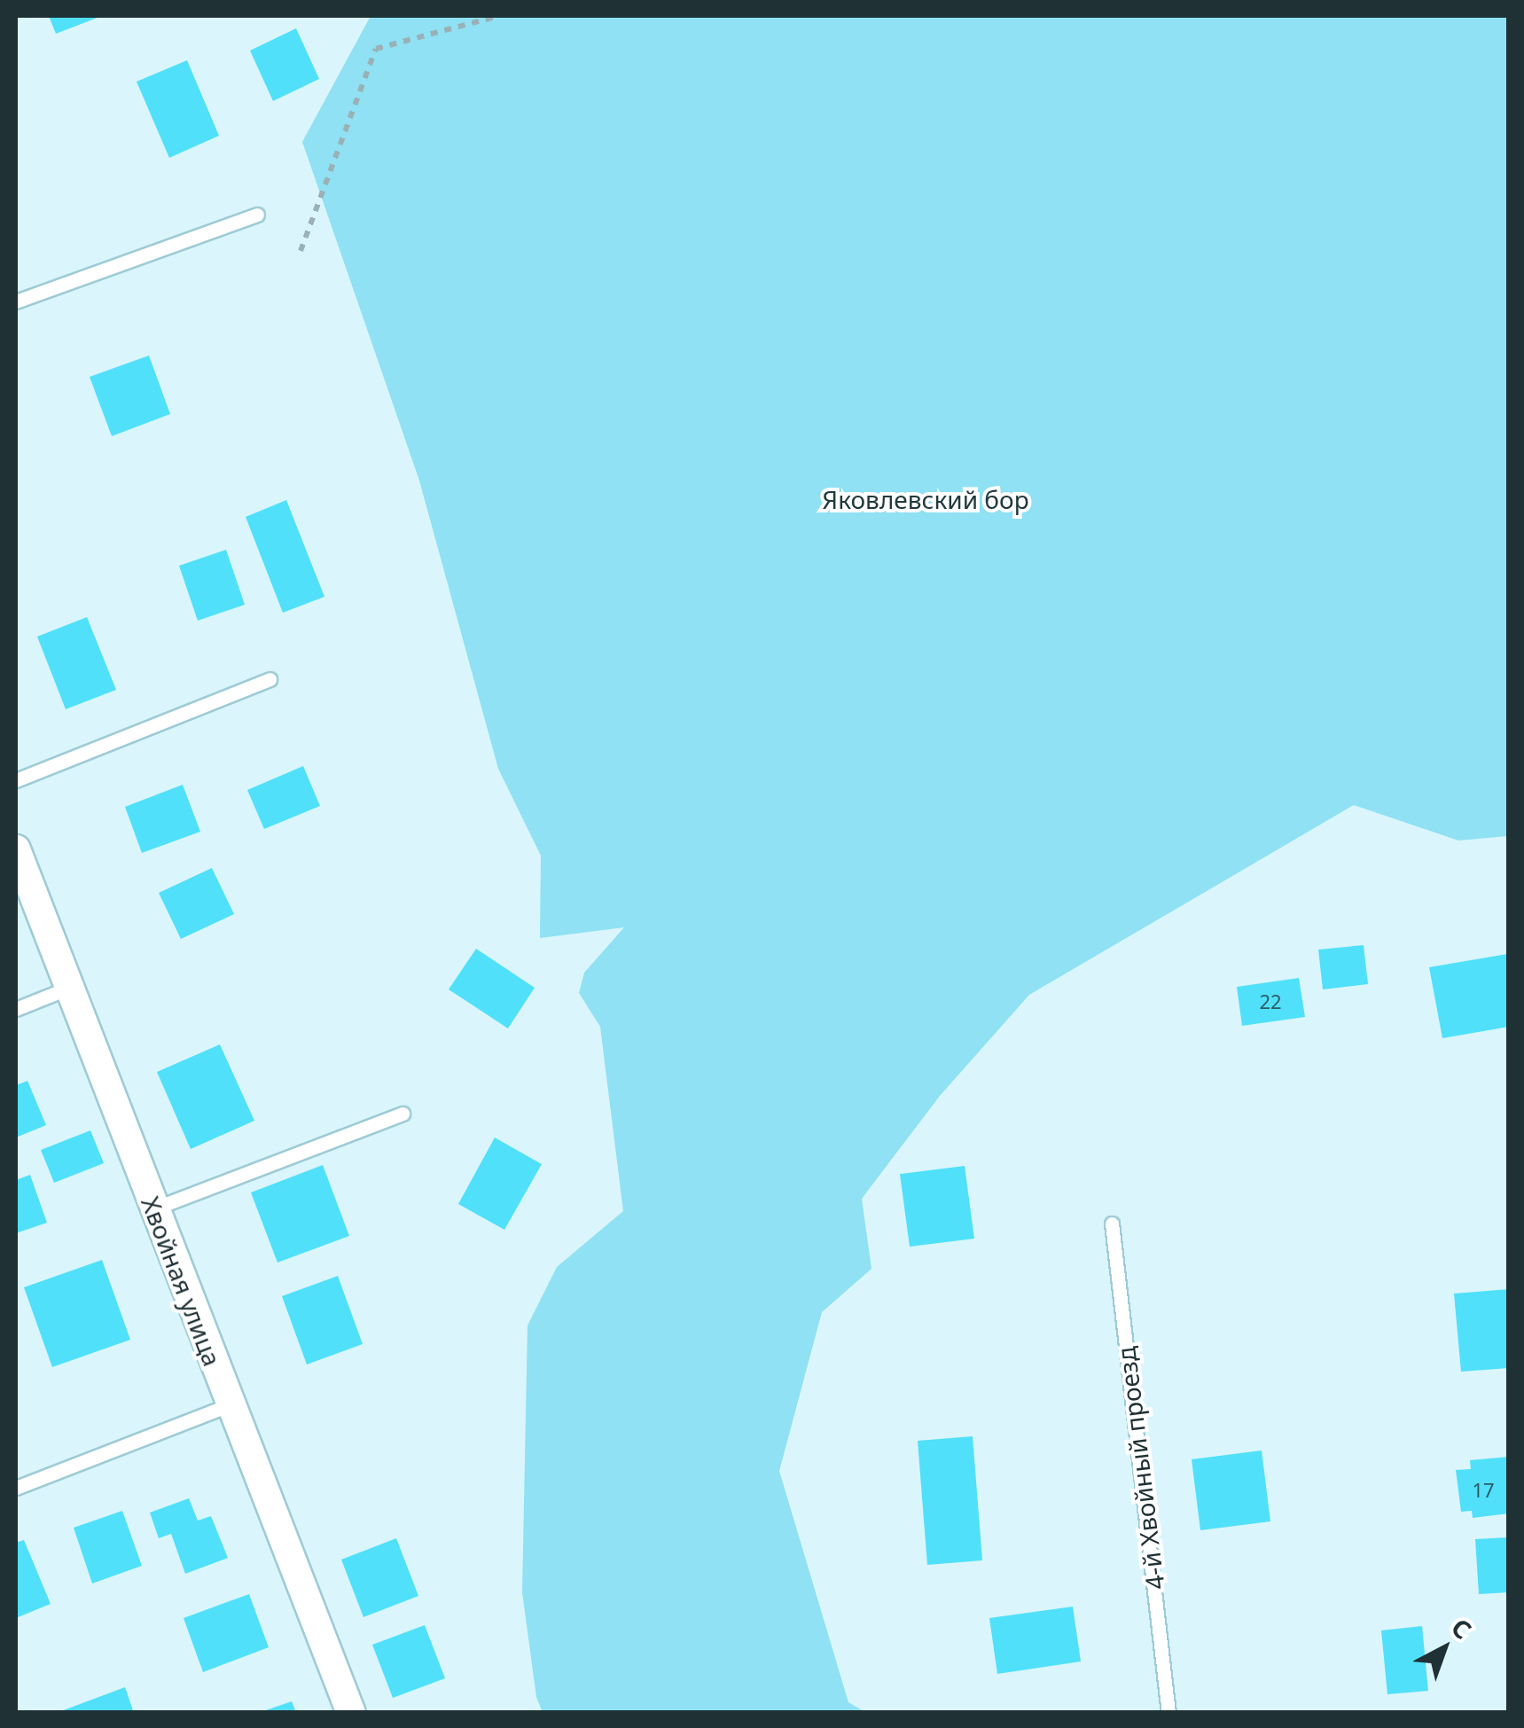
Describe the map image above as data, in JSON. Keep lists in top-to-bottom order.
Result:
{
  "streets": {
    "street": ["Хвойная улица"],
    "lane": ["4-й Хвойный проезд"]
  },
  "parks": ["Яковлевский бор"],
  "house_numbers": ["22", "17"],
  "north": "top right"
}
